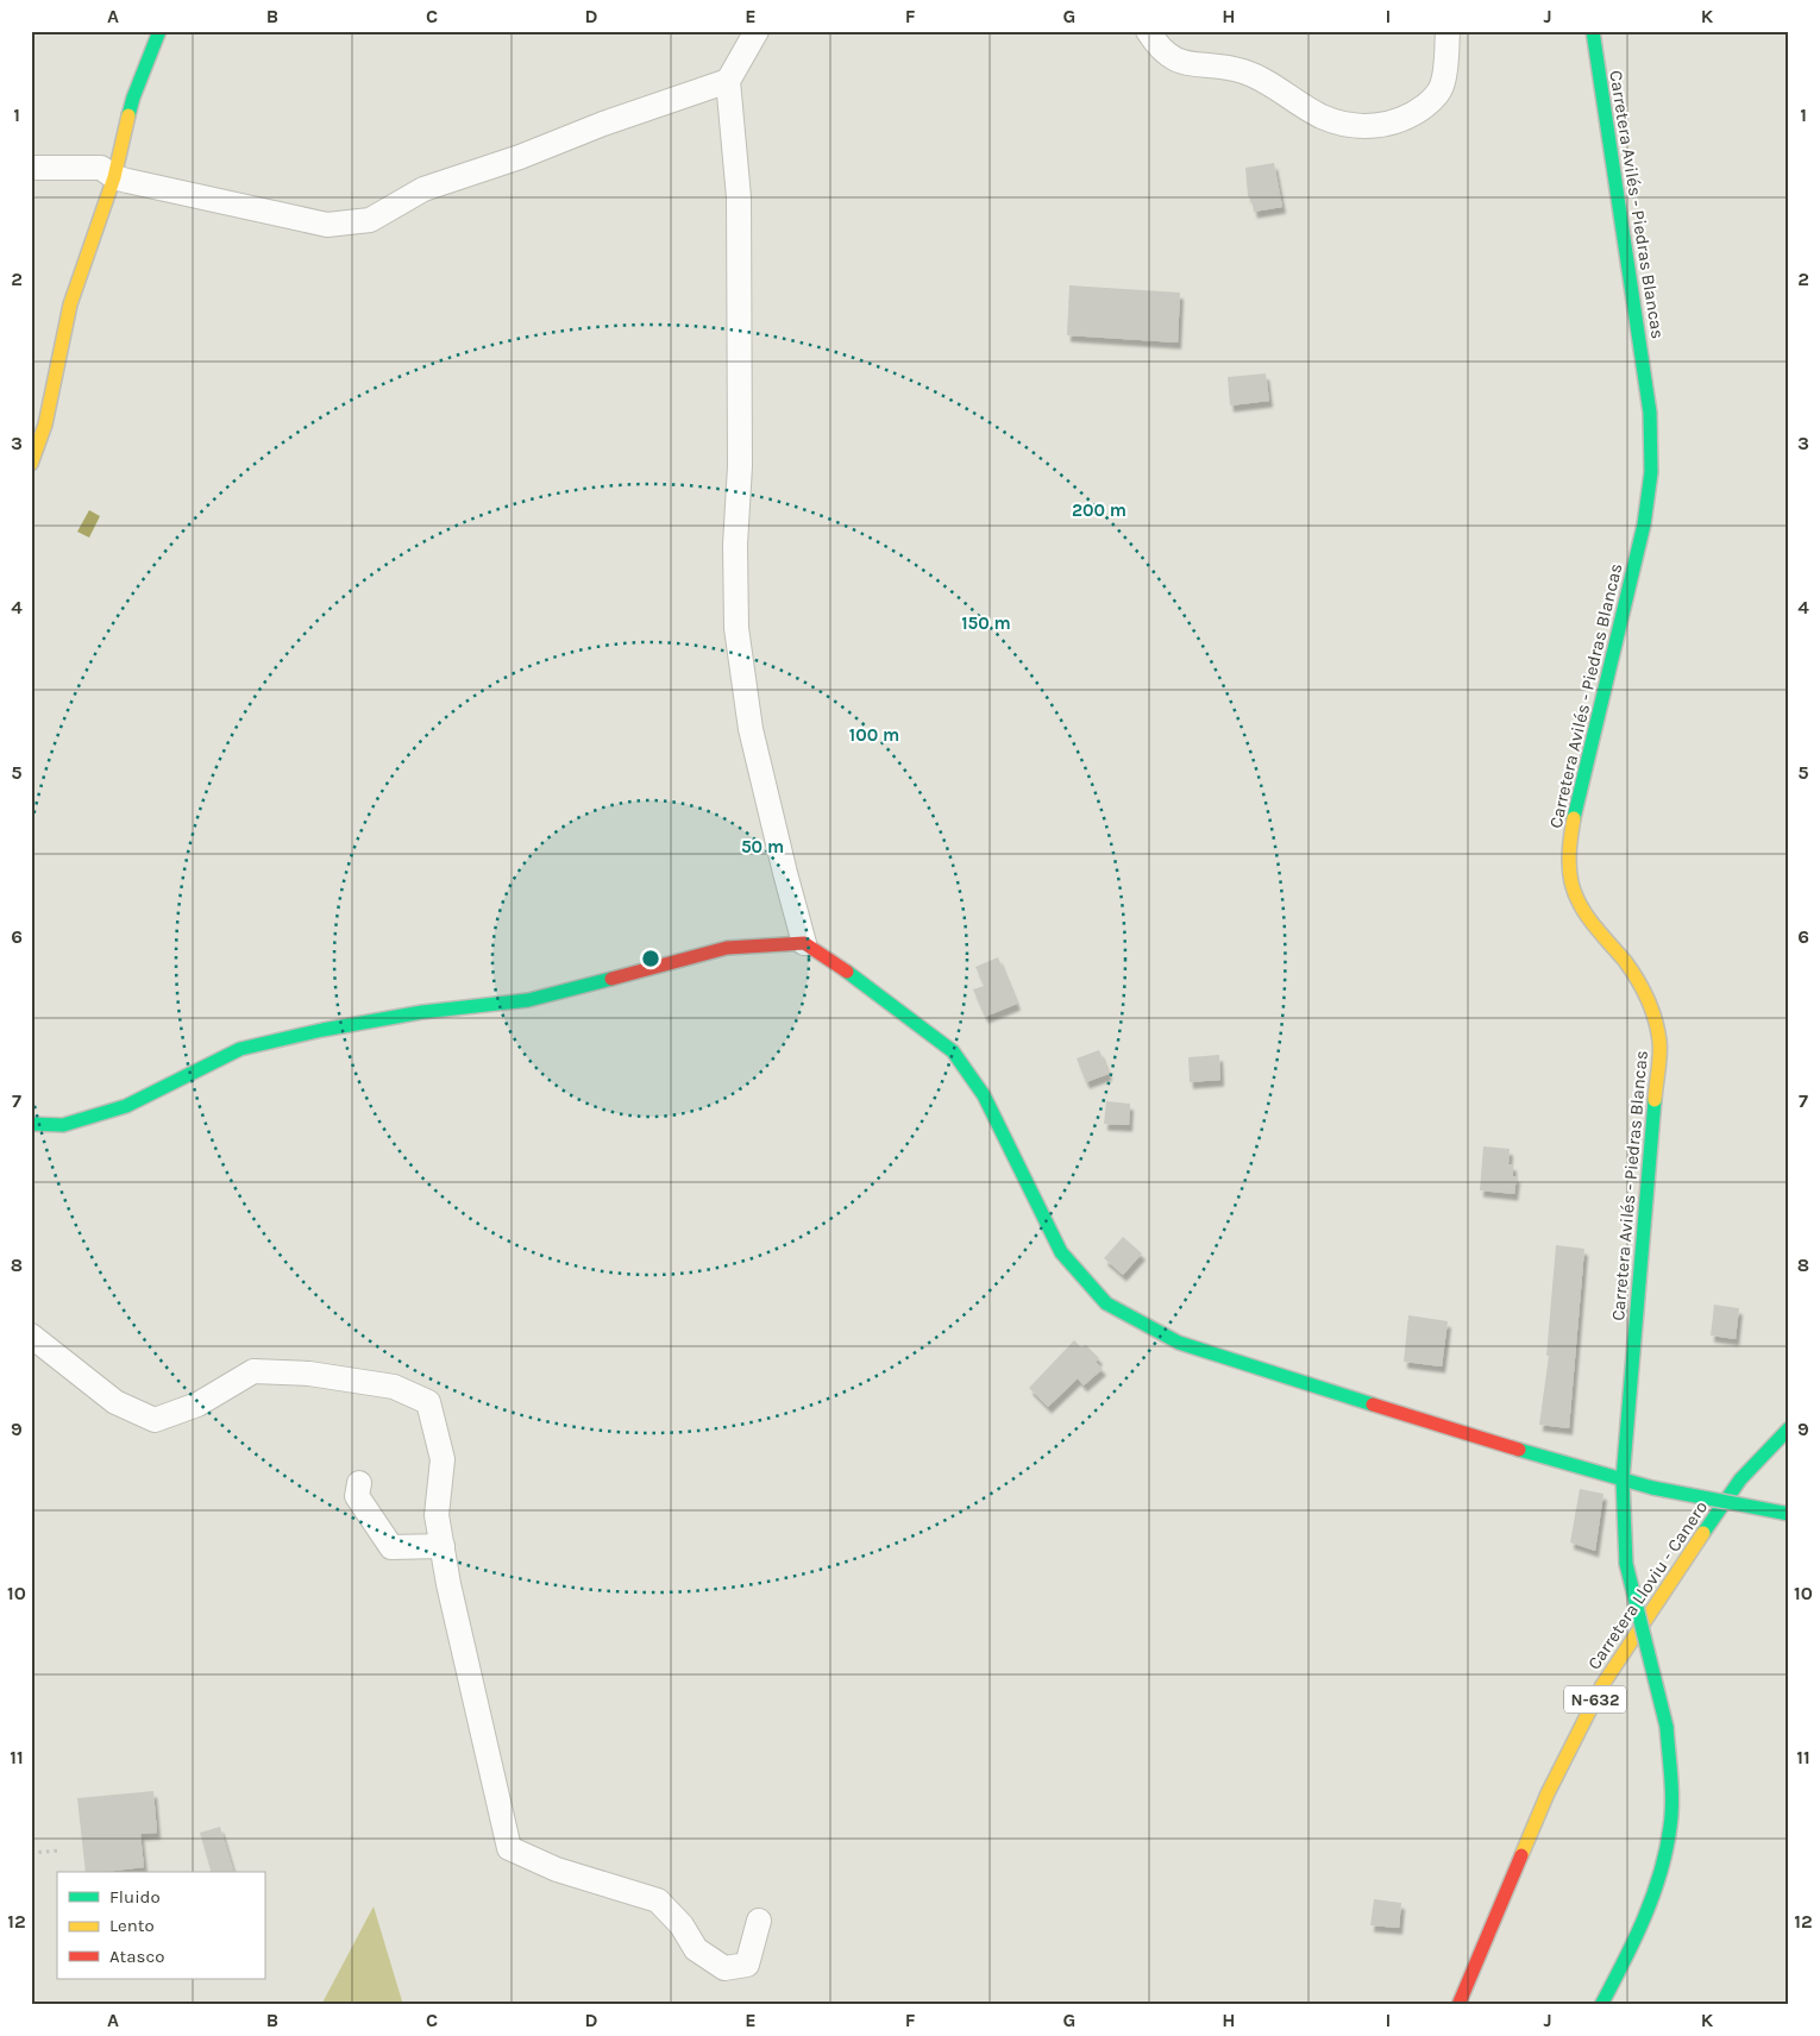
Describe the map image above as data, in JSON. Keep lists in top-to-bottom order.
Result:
{
  "streets": {
    "main road": ["Carretera Avilés - Piedras Blancas", "Carretera Lloviu - Canero", "N-632"]
  },
  "legend": ["Fluido", "Lento", "Atasco"],
  "grid": {
    "columns": [
      "A",
      "B",
      "C",
      "D",
      "E",
      "F",
      "G",
      "H",
      "I",
      "J",
      "K"
    ],
    "rows": [
      "1",
      "2",
      "3",
      "4",
      "5",
      "6",
      "7",
      "8",
      "9",
      "10",
      "11",
      "12"
    ]
  },
  "rings": [
    "200 m",
    "150 m",
    "100 m",
    "50 m"
  ]
}
